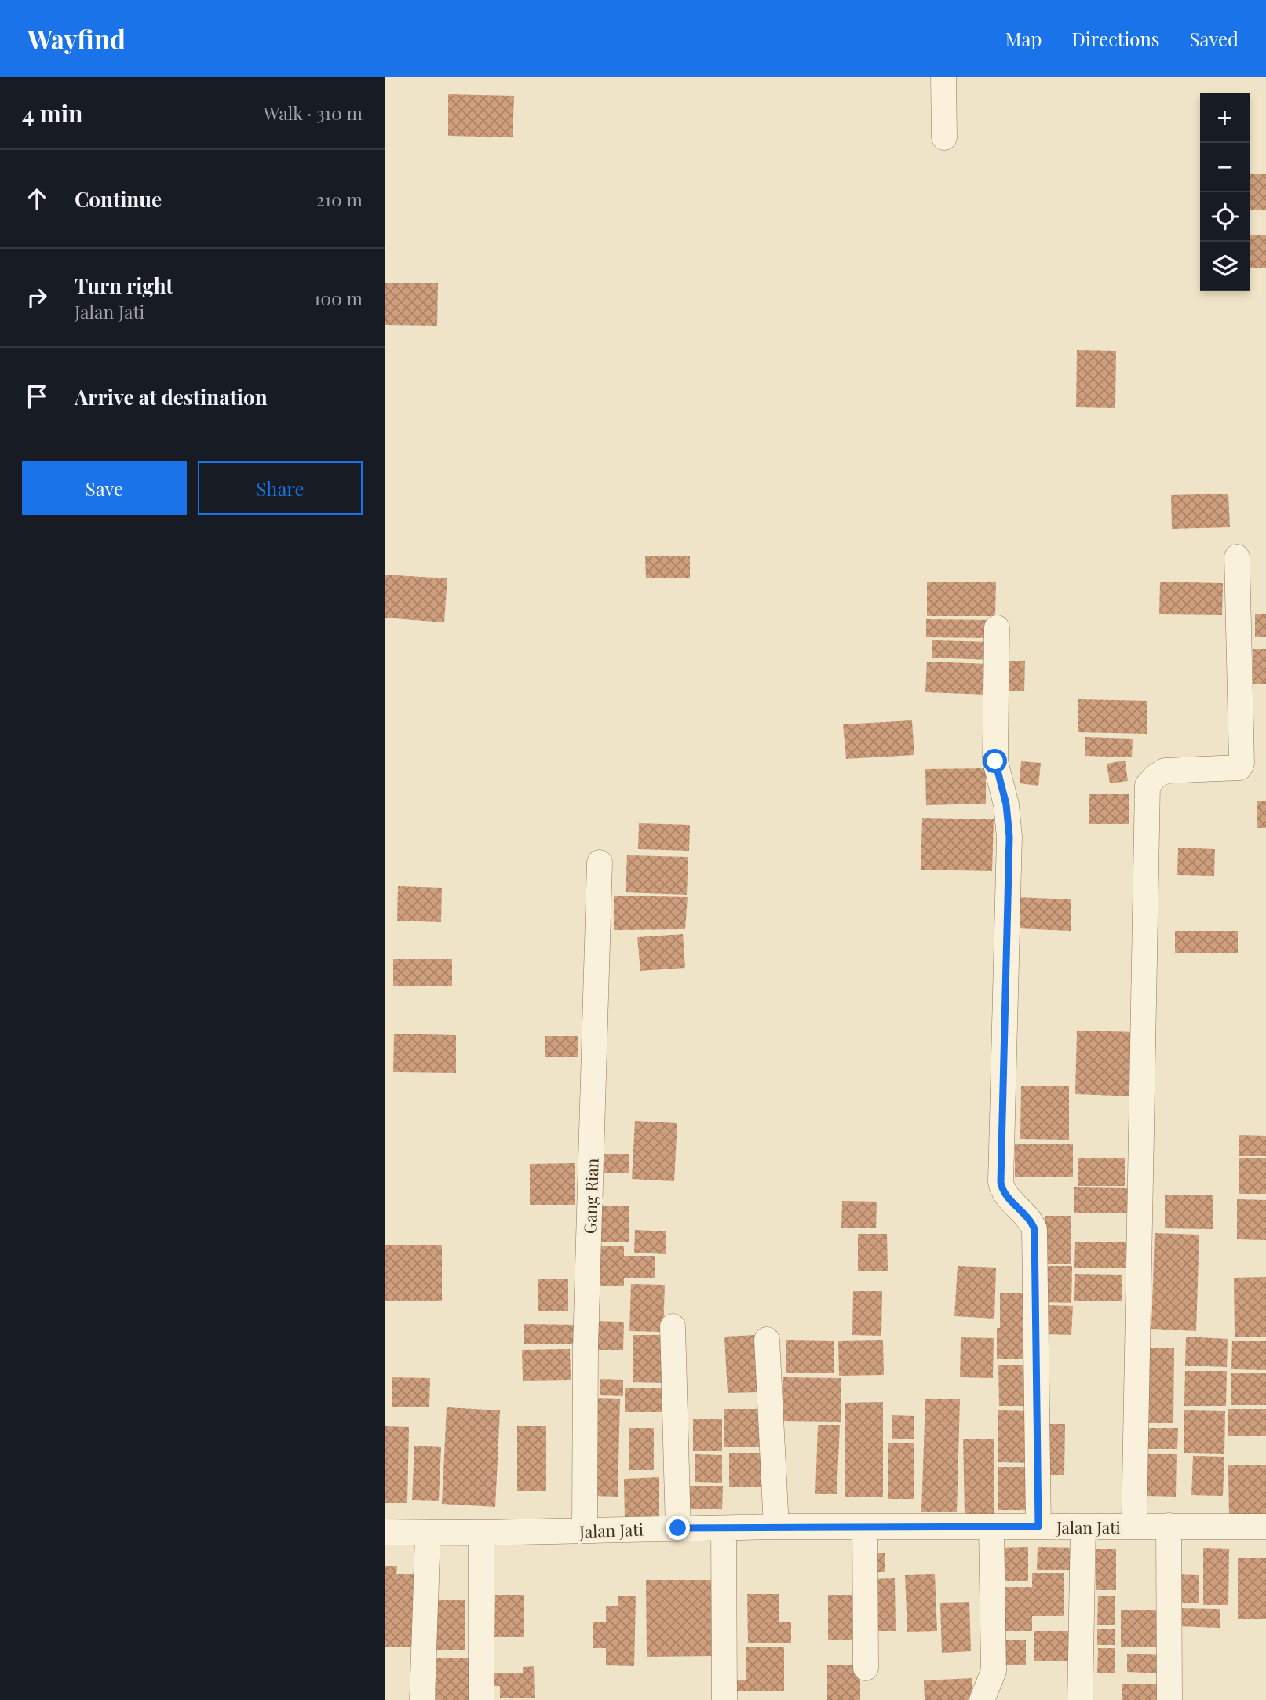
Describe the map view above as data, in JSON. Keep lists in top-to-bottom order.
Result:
{
  "streets": {
    "street": ["Gang Rian", "Jalan Jati"]
  },
  "crossings": [
    ["Gang Rian", "Jalan Jati"]
  ],
  "page": {
    "header": "Wayfind",
    "nav": ["Map", "Directions", "Saved"],
    "heading": ["4 min", "Walk · 310 m"],
    "map_buttons": ["+", "−"],
    "list": [
      ["Continue", "210 m"],
      ["Turn right", "Jalan Jati", "100 m"],
      "Arrive at destination"
    ],
    "buttons": ["Save", "Share"]
  }
}
